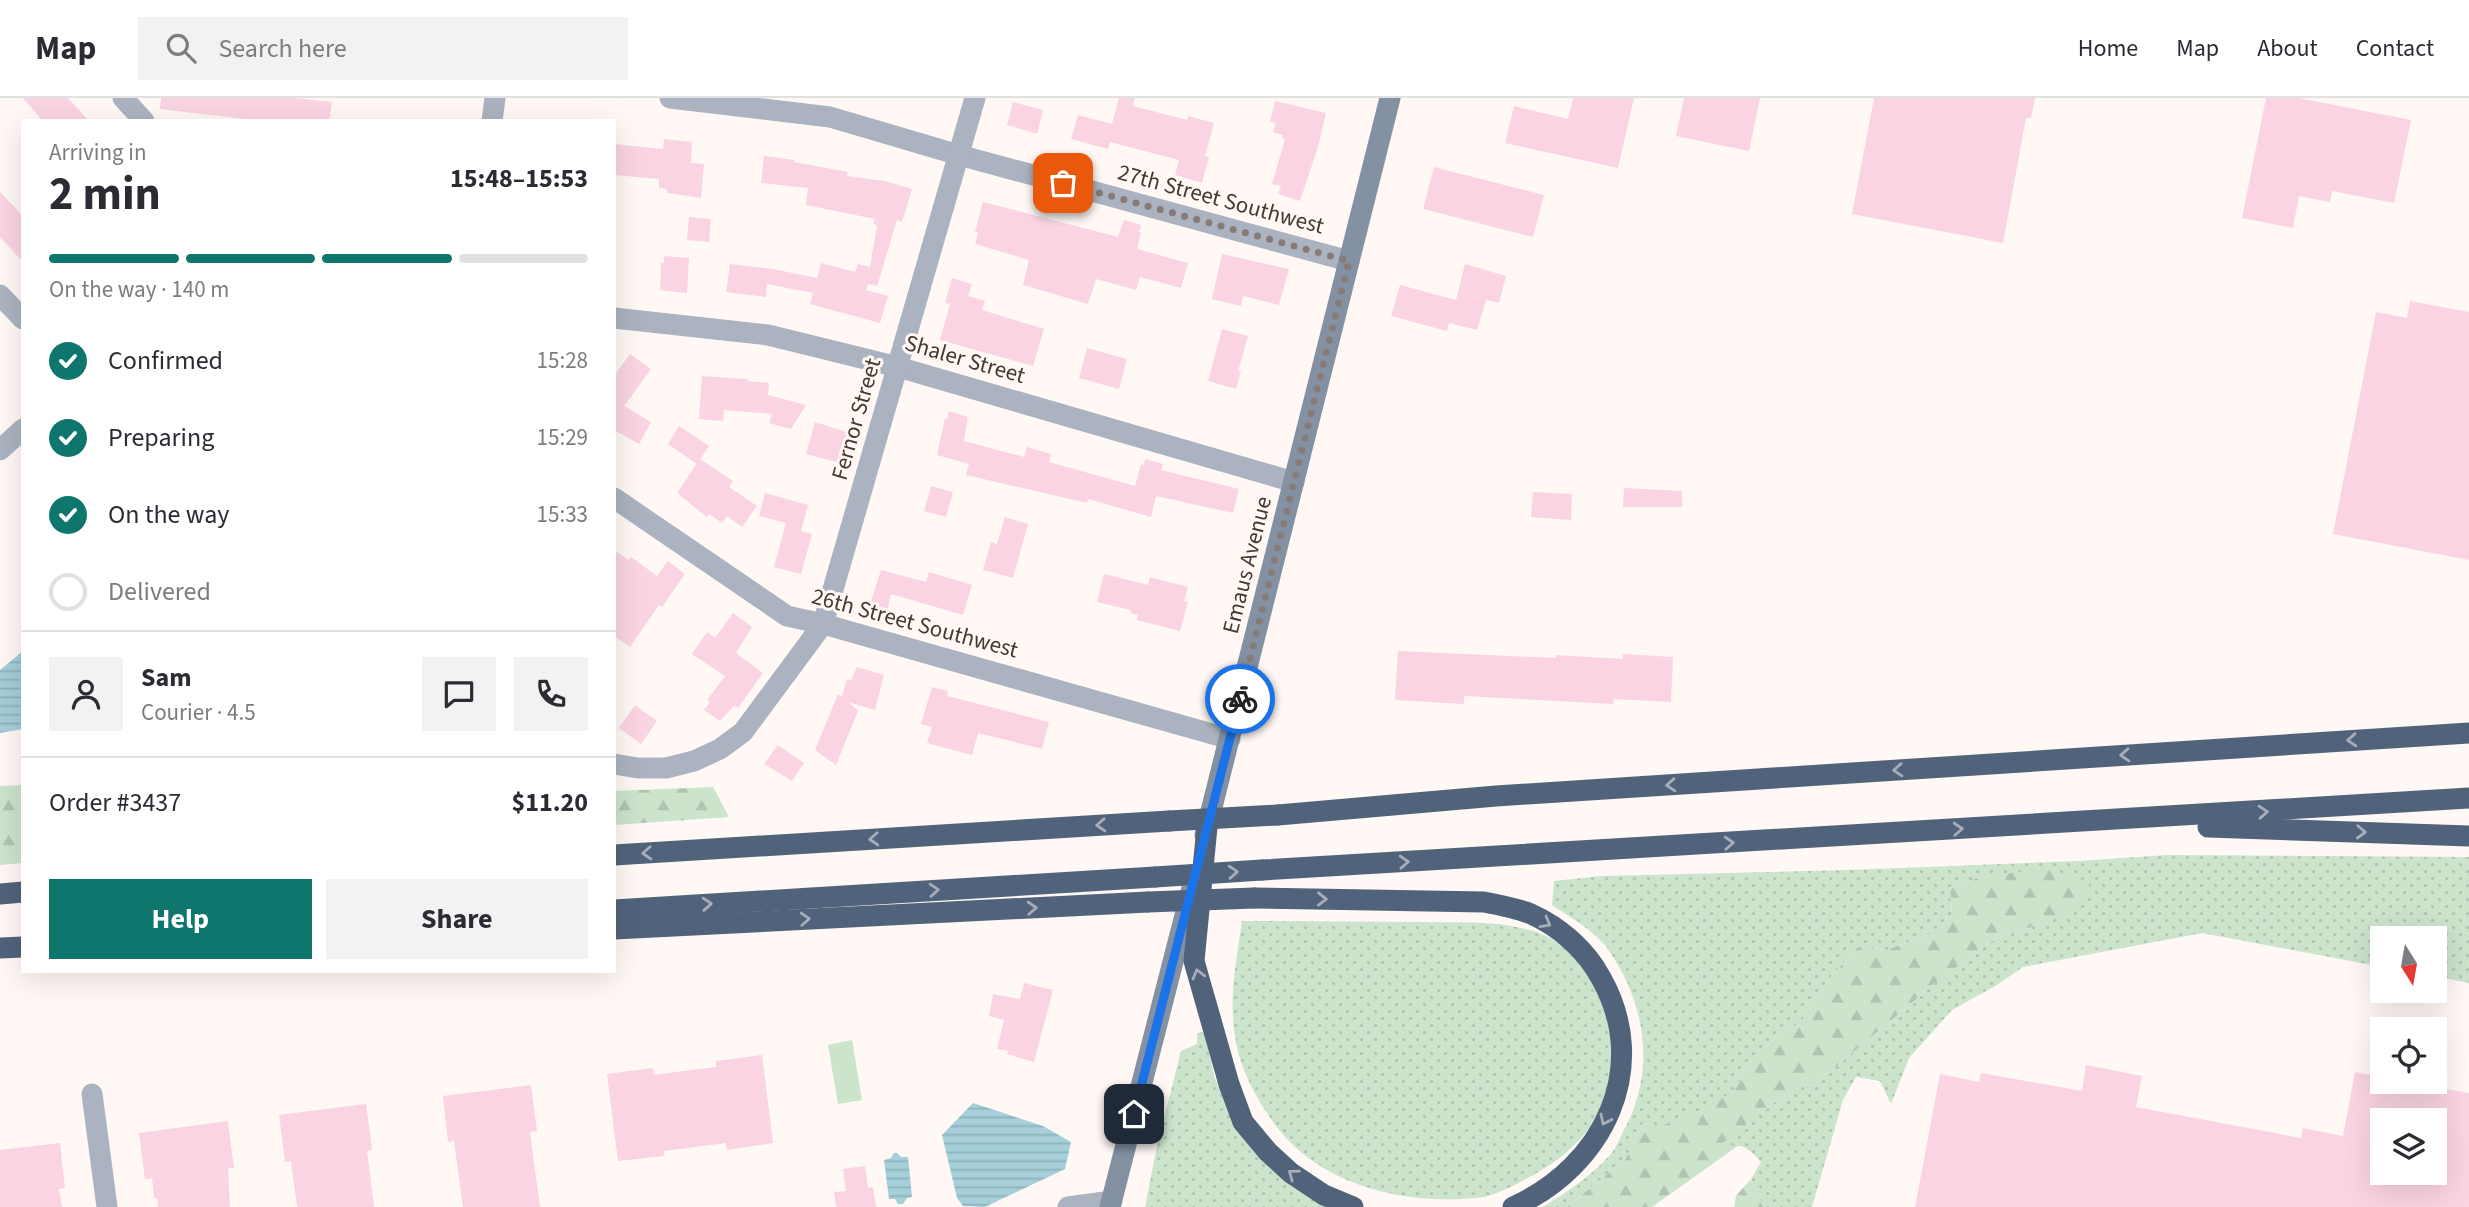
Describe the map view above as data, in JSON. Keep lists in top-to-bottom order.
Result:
{
  "streets": {
    "main road": ["Emaus Avenue"],
    "street": [
      "27th Street Southwest",
      "Shaler Street",
      "Fernor Street",
      "26th Street Southwest"
    ]
  },
  "crossings": [
    ["27th Street Southwest", "Fernor Street"],
    ["27th Street Southwest", "Emaus Avenue"],
    ["Shaler Street", "Fernor Street"],
    ["Shaler Street", "Emaus Avenue"],
    ["Fernor Street", "26th Street Southwest"],
    ["Emaus Avenue", "26th Street Southwest"]
  ],
  "north": "bottom",
  "page": {
    "header": "Map",
    "search": "Search here",
    "nav": [
      "Home",
      "Map",
      "About",
      "Contact"
    ],
    "heading": ["2 min", "Arriving in", "15:48–15:53"],
    "panel": [
      "Sam",
      "Courier · 4.5",
      "Order #3437",
      "$11.20"
    ],
    "bar": "On the way · 140 m",
    "list": [
      ["Confirmed", "15:28"],
      ["Preparing", "15:29"],
      ["On the way", "15:33"],
      "Delivered"
    ],
    "buttons": ["Help", "Share"]
  }
}
